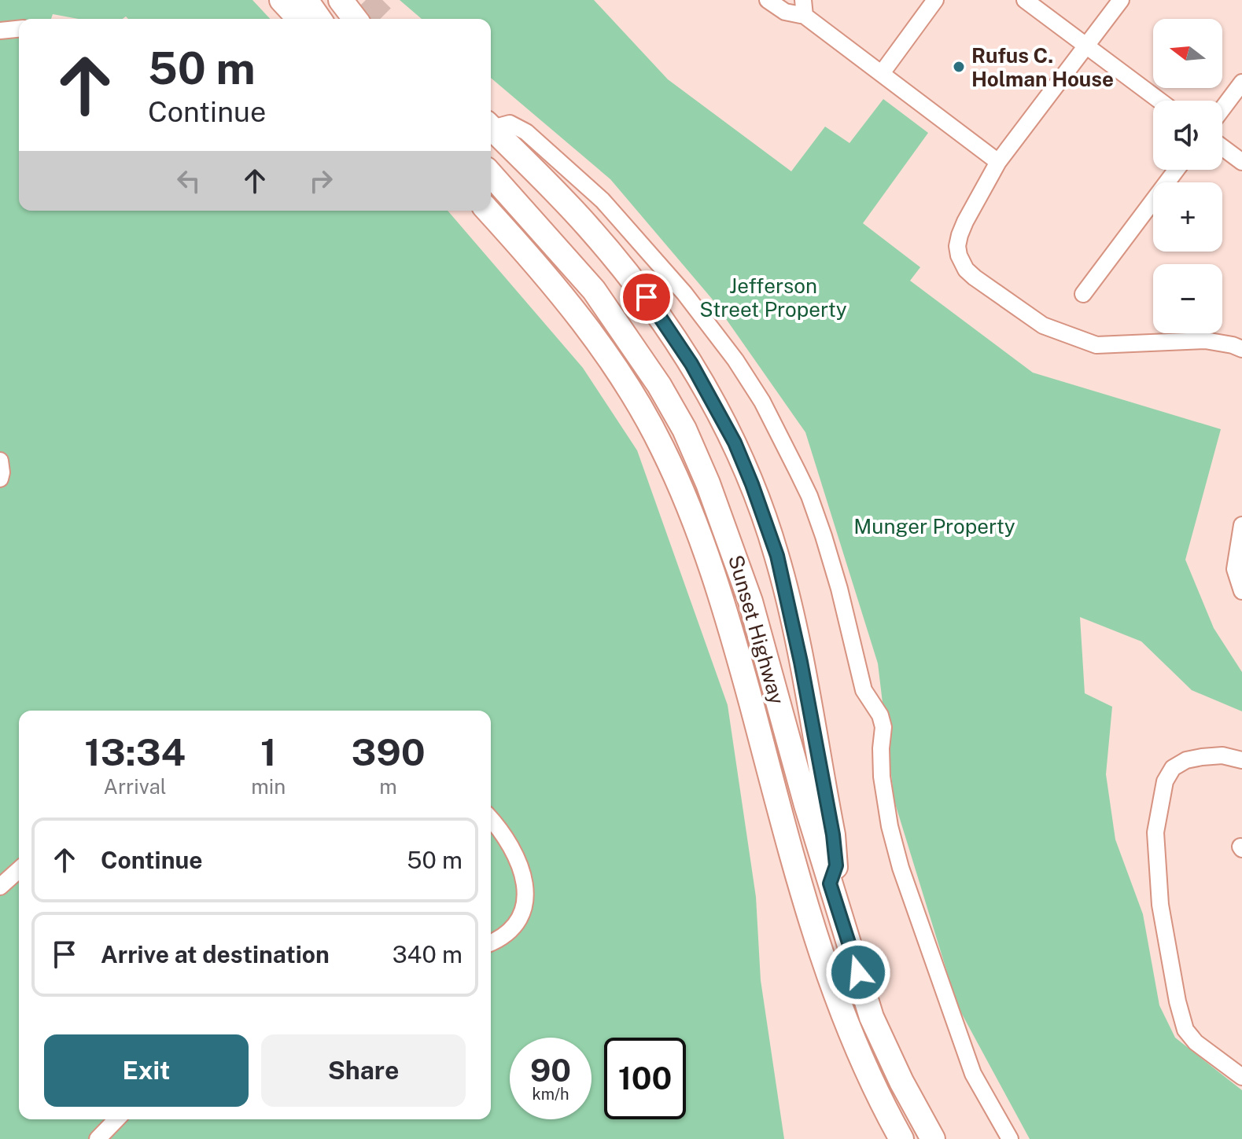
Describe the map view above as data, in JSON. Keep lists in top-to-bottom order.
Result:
{
  "streets": {
    "highway": ["Sunset Highway"]
  },
  "parks": ["Jefferson Street Property", "Munger Property"],
  "places": ["Rufus C. Holman House"],
  "north": "left",
  "page": {
    "map_buttons": ["+", "−"],
    "turn": ["50 m", "Continue"],
    "eta": [
      "13:34",
      "Arrival",
      "1",
      "min",
      "390",
      "m"
    ],
    "list": [
      {
        "name": "Continue",
        "value": "50 m"
      },
      {
        "name": "Arrive at destination",
        "value": "340 m"
      }
    ],
    "buttons": ["Exit", "Share"],
    "speed": "90 km/h",
    "limit": "100"
  }
}
